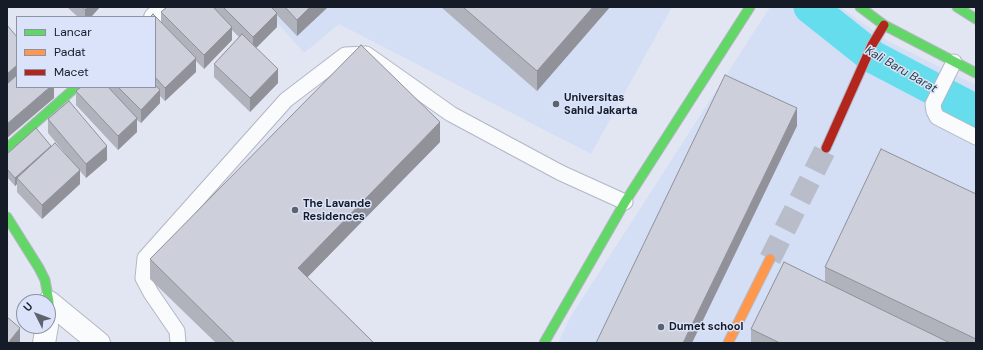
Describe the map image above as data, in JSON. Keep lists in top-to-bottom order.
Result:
{
  "water": ["Kali Baru Barat"],
  "places": ["Universitas Sahid Jakarta", "The Lavande Residences", "Dumet school"],
  "legend": ["Lancar", "Padat", "Macet"],
  "north": "top left"
}
